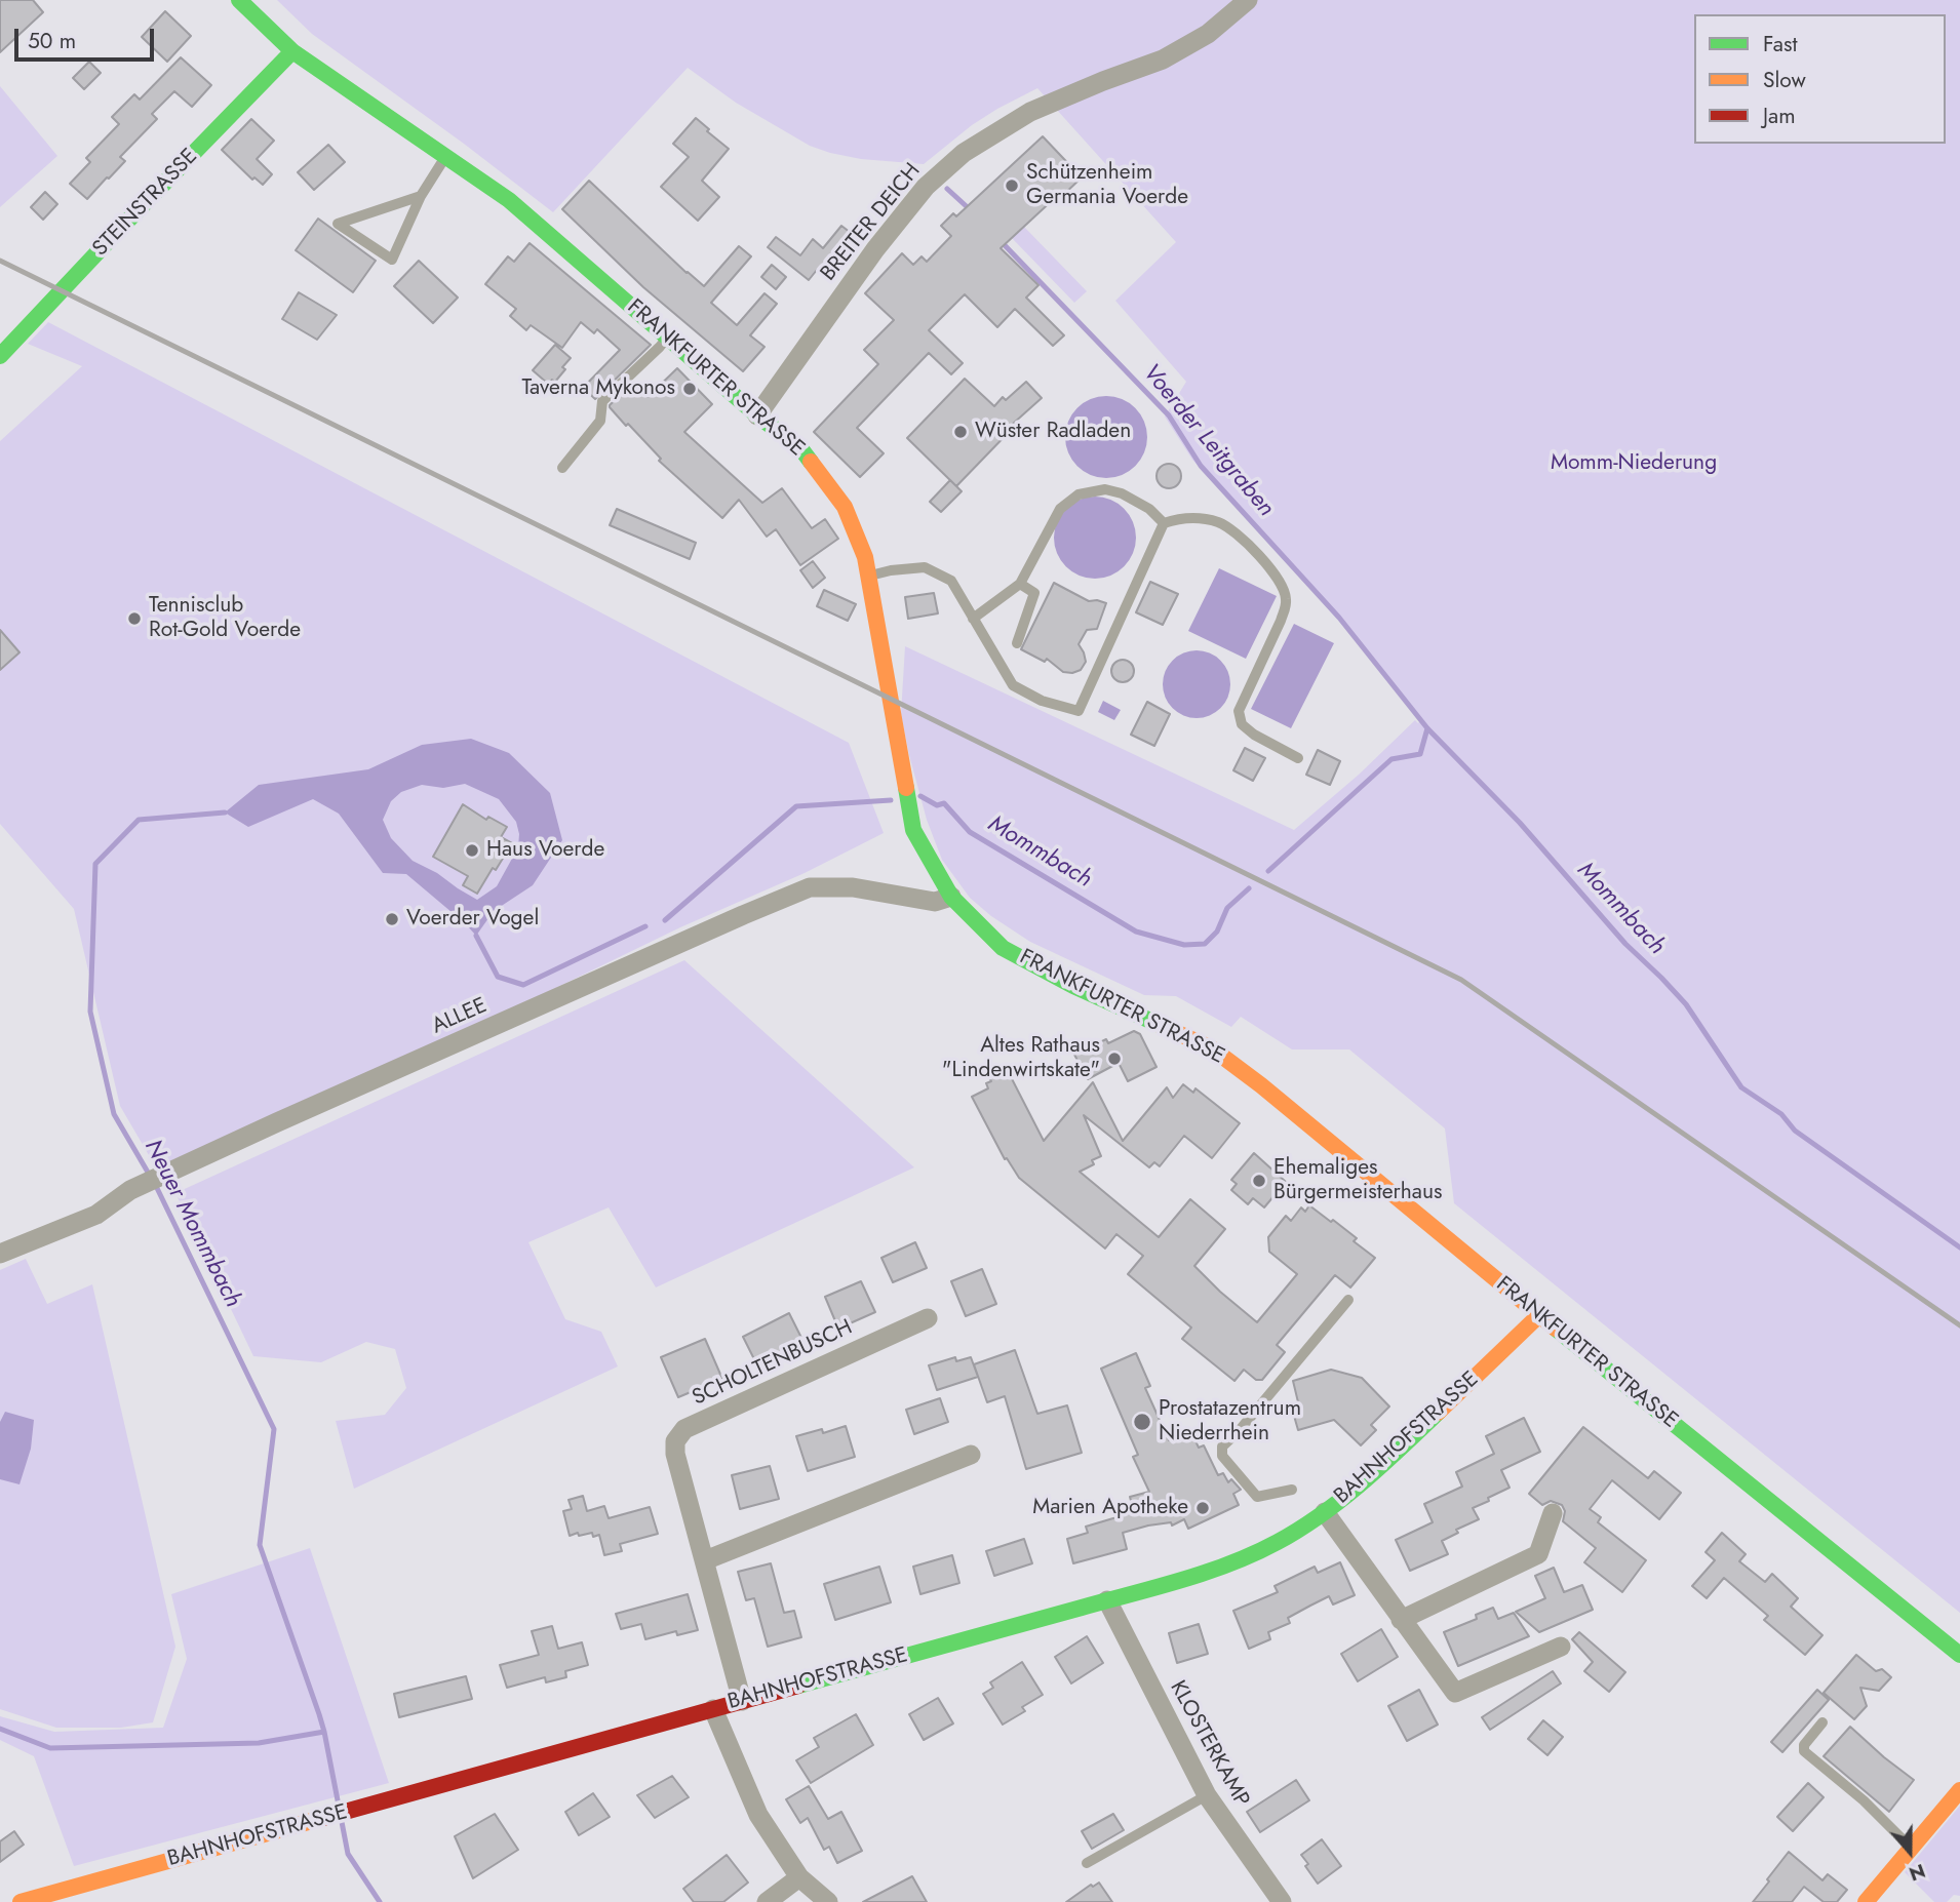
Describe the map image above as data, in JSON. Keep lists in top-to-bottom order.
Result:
{
  "streets": {
    "main road": ["STEINSTRASSE", "FRANKFURTER STRASSE", "BAHNHOFSTRASSE"],
    "street": [
      "BREITER DEICH",
      "ALLEE",
      "SCHOLTENBUSCH",
      "KLOSTERKAMP"
    ]
  },
  "crossings": [
    ["STEINSTRASSE", "FRANKFURTER STRASSE"],
    ["BREITER DEICH", "FRANKFURTER STRASSE"],
    ["FRANKFURTER STRASSE", "ALLEE"],
    ["FRANKFURTER STRASSE", "BAHNHOFSTRASSE"],
    ["SCHOLTENBUSCH", "BAHNHOFSTRASSE"],
    ["BAHNHOFSTRASSE", "KLOSTERKAMP"]
  ],
  "water": ["Voerder Leitgraben", "Mommbach", "Neuer Mommbach"],
  "parks": ["Momm-Niederung"],
  "places": [
    "Schützenheim Germania Voerde",
    "Taverna Mykonos",
    "Wüster Radladen",
    "Tennisclub Rot-Gold Voerde",
    "Haus Voerde",
    "Voerder Vogel",
    "Altes Rathaus \"Lindenwirtskate\"",
    "Ehemaliges Bürgermeisterhaus",
    "Prostatazentrum Niederrhein",
    "Marien Apotheke"
  ],
  "legend": ["Fast", "Slow", "Jam"],
  "scale_bar": "50 m",
  "north": "bottom"
}
